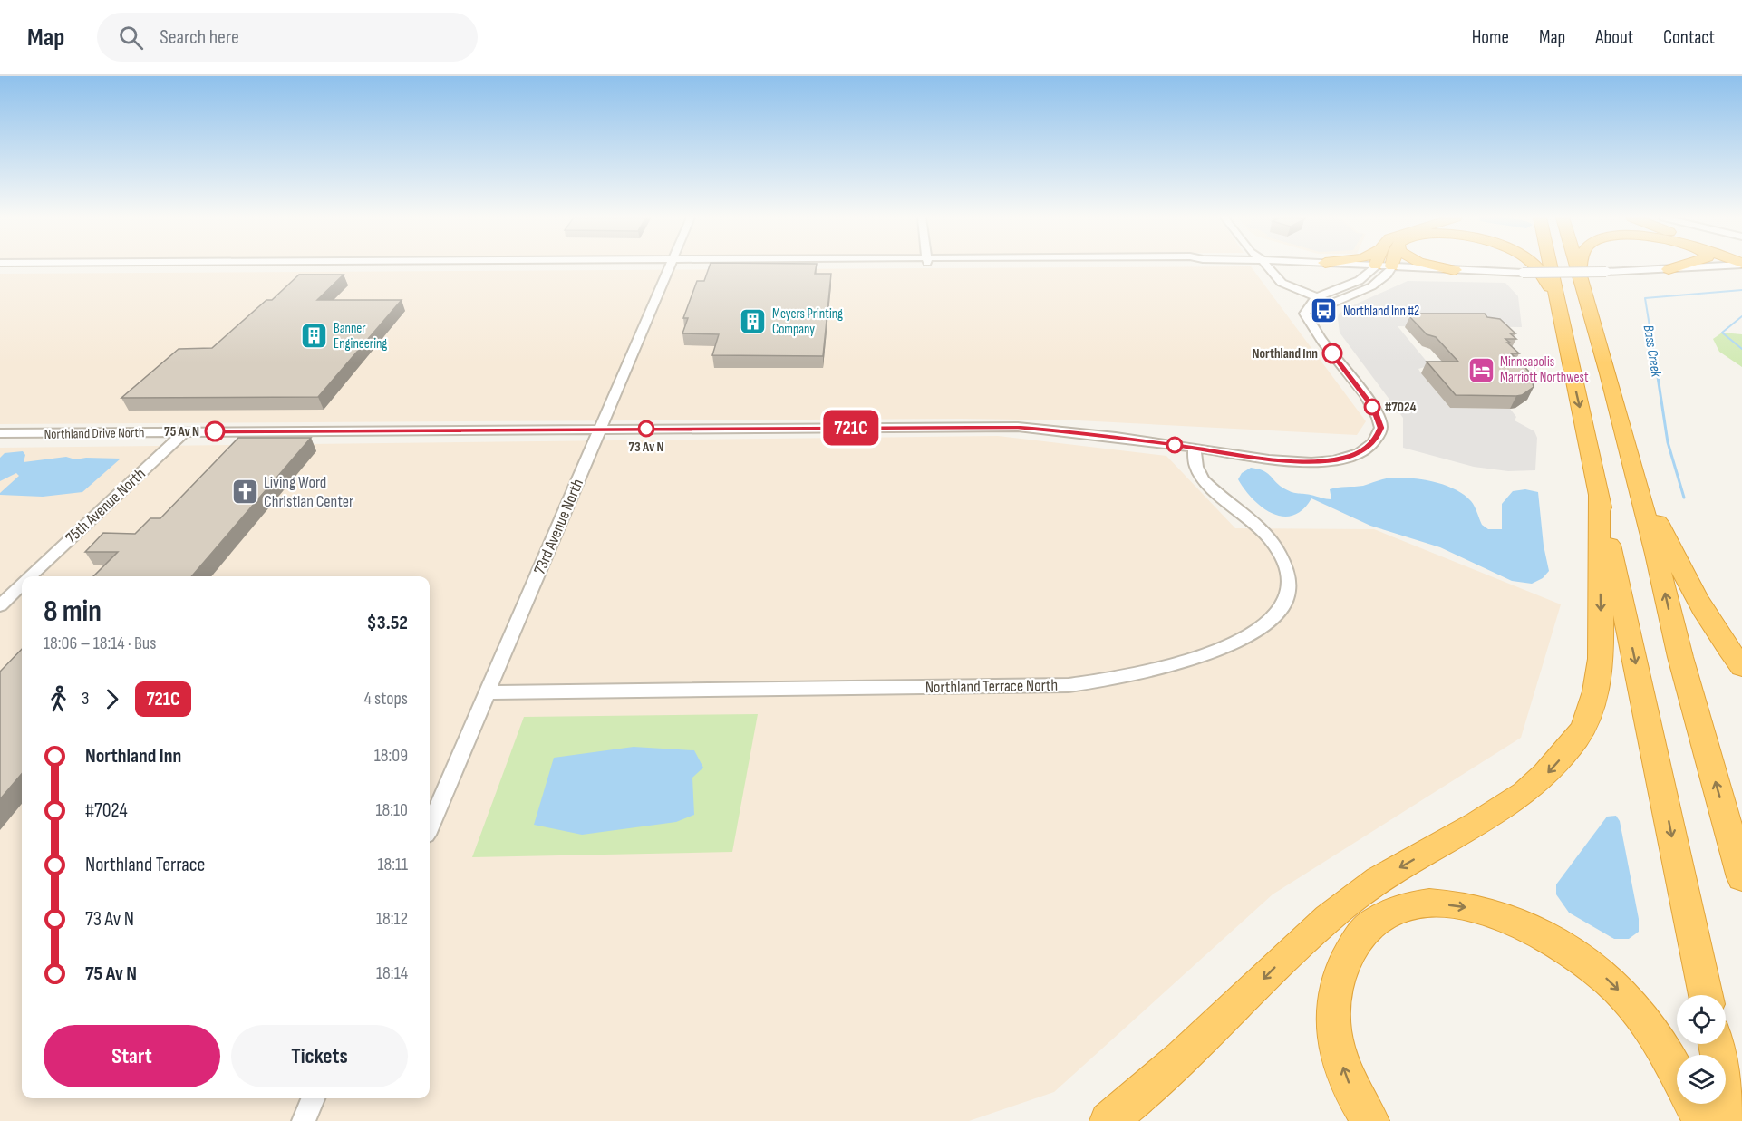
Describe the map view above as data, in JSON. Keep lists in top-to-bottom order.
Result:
{
  "streets": {
    "street": [
      "Northland Drive North",
      "75th Avenue North",
      "73rd Avenue North",
      "Northland Terrace North"
    ]
  },
  "crossings": [
    ["Northland Drive North", "75th Avenue North"],
    ["Northland Drive North", "73rd Avenue North"],
    ["Northland Drive North", "Northland Terrace North"],
    ["73rd Avenue North", "Northland Terrace North"]
  ],
  "water": ["Bass Creek"],
  "places": {
    "bus stop": ["Northland Inn #2"],
    "building": ["Meyers Printing Company", "Banner Engineering"],
    "other": [
      "Northland Inn",
      "#7024",
      "73 Av N",
      "75 Av N"
    ],
    "hotel": ["Minneapolis Marriott Northwest"],
    "church": ["Living Word Christian Center"]
  },
  "lines": ["bus line 721C"],
  "page": {
    "header": "Map",
    "search": "Search here",
    "nav": [
      "Home",
      "Map",
      "About",
      "Contact"
    ],
    "on_map": "721C",
    "heading": ["8 min", "18:06 – 18:14 · Bus", "$3.52"],
    "legs": ["3", "721C", "4 stops"],
    "list": [
      {
        "name": "Northland Inn",
        "value": "18:09"
      },
      {
        "name": "#7024",
        "value": "18:10"
      },
      {
        "name": "Northland Terrace",
        "value": "18:11"
      },
      {
        "name": "73 Av N",
        "value": "18:12"
      },
      {
        "name": "75 Av N",
        "value": "18:14"
      }
    ],
    "buttons": ["Start", "Tickets"]
  }
}
